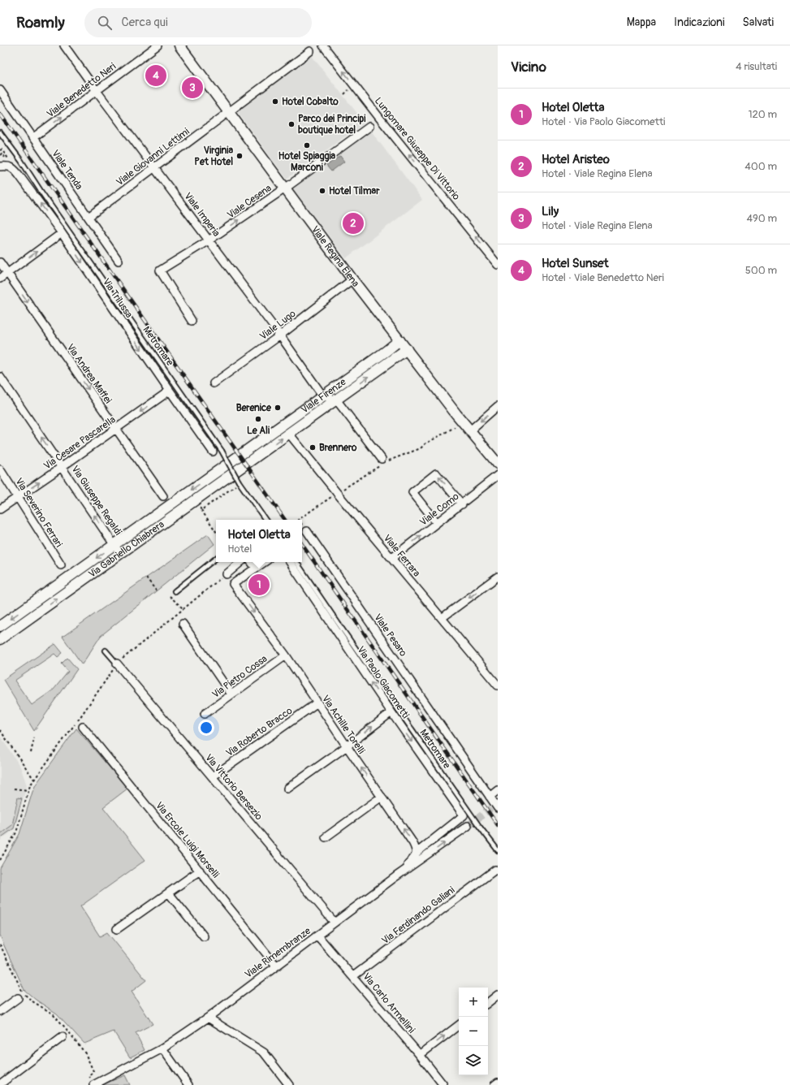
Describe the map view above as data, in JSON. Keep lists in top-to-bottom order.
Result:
{
  "streets": {
    "street": [
      "Viale Benedetto Neri",
      "Lungomare Giuseppe Di Vittorio",
      "Viale Giovanni Lettimi",
      "Viale Tenda",
      "Viale Cesena",
      "Viale Imperia",
      "Viale Regina Elena",
      "Via Trilussa",
      "Viale Lugo",
      "Via Andrea Maffei",
      "Viale Firenze",
      "Via Cesare Pascarella",
      "Via Giuseppe Regaldi",
      "Viale Como",
      "Via Severino Ferrari",
      "Via Gabriello Chiabrera",
      "Viale Ferrara",
      "Viale Pesaro",
      "Via Pietro Cossa",
      "Via Paolo Giacometti",
      "Via Achille Torelli",
      "Via Roberto Bracco",
      "Via Vittorio Bersezio",
      "Via Ercole Luigi Morselli",
      "Via Ferdinando Galiani",
      "Viale Rimembranze",
      "Via Carlo Armellini"
    ],
    "lane": ["Metromare"]
  },
  "crossings": [
    ["Viale Benedetto Neri", "Viale Tenda"],
    ["Viale Benedetto Neri", "Viale Imperia"],
    ["Viale Giovanni Lettimi", "Viale Tenda"],
    ["Viale Giovanni Lettimi", "Viale Imperia"],
    ["Viale Giovanni Lettimi", "Viale Regina Elena"],
    ["Viale Cesena", "Viale Imperia"],
    ["Viale Cesena", "Viale Regina Elena"],
    ["Viale Imperia", "Viale Lugo"],
    ["Viale Imperia", "Viale Firenze"],
    ["Viale Regina Elena", "Viale Lugo"],
    ["Viale Regina Elena", "Viale Firenze"],
    ["Via Trilussa", "Via Cesare Pascarella"],
    ["Via Andrea Maffei", "Via Cesare Pascarella"],
    ["Viale Firenze", "Via Gabriello Chiabrera"],
    ["Via Cesare Pascarella", "Via Giuseppe Regaldi"],
    ["Via Cesare Pascarella", "Via Severino Ferrari"],
    ["Via Giuseppe Regaldi", "Via Gabriello Chiabrera"],
    ["Viale Como", "Viale Ferrara"],
    ["Via Pietro Cossa", "Via Achille Torelli"],
    ["Via Paolo Giacometti", "Via Achille Torelli"],
    ["Via Achille Torelli", "Via Roberto Bracco"],
    ["Via Roberto Bracco", "Via Vittorio Bersezio"],
    ["Via Vittorio Bersezio", "Viale Rimembranze"],
    ["Via Ercole Luigi Morselli", "Viale Rimembranze"],
    ["Via Ferdinando Galiani", "Via Carlo Armellini"],
    ["Viale Rimembranze", "Via Carlo Armellini"]
  ],
  "one_way": [
    "Viale Benedetto Neri",
    "Lungomare Giuseppe Di Vittorio",
    "Via Andrea Maffei",
    "Via Giuseppe Regaldi",
    "Viale Como"
  ],
  "places": [
    "Hotel Cobalto",
    "Parco dei Principi boutique hotel",
    "Hotel Spiaggia Marconi",
    "Virginia Pet Hotel",
    "Hotel Tilmar",
    "Berenice",
    "Le Ali",
    "Brennero"
  ],
  "page": {
    "header": "Roamly",
    "search": "Cerca qui",
    "nav": ["Mappa", "Indicazioni", "Salvati"],
    "heading": ["Vicino", "4 risultati"],
    "pins": [
      "4",
      "3",
      "2",
      "1"
    ],
    "list": [
      {
        "mark": "1",
        "name": "Hotel Oletta",
        "note": "Hotel · Via Paolo Giacometti",
        "value": "120 m"
      },
      {
        "mark": "2",
        "name": "Hotel Aristeo",
        "note": "Hotel · Viale Regina Elena",
        "value": "400 m"
      },
      {
        "mark": "3",
        "name": "Lily",
        "note": "Hotel · Viale Regina Elena",
        "value": "490 m"
      },
      {
        "mark": "4",
        "name": "Hotel Sunset",
        "note": "Hotel · Viale Benedetto Neri",
        "value": "500 m"
      }
    ],
    "popup": ["Hotel Oletta", "Hotel"],
    "map_buttons": ["+", "−"]
  }
}
